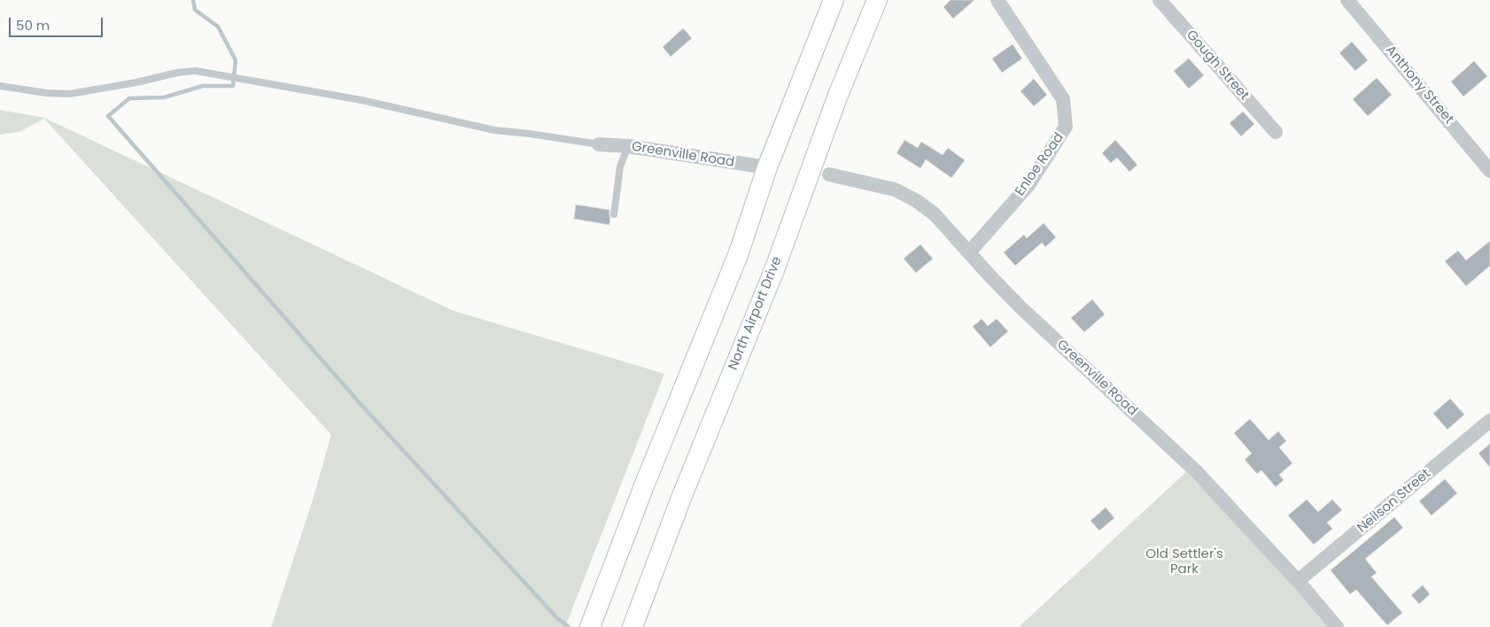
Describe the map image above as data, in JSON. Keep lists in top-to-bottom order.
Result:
{
  "streets": {
    "main road": ["North Airport Drive"],
    "street": [
      "Gough Street",
      "Anthony Street",
      "Greenville Road",
      "Enloe Road",
      "Neilson Street"
    ]
  },
  "crossings": [
    ["Greenville Road", "Enloe Road"],
    ["Greenville Road", "Neilson Street"]
  ],
  "parks": ["Old Settler's Park"],
  "scale_bar": "50 m"
}
